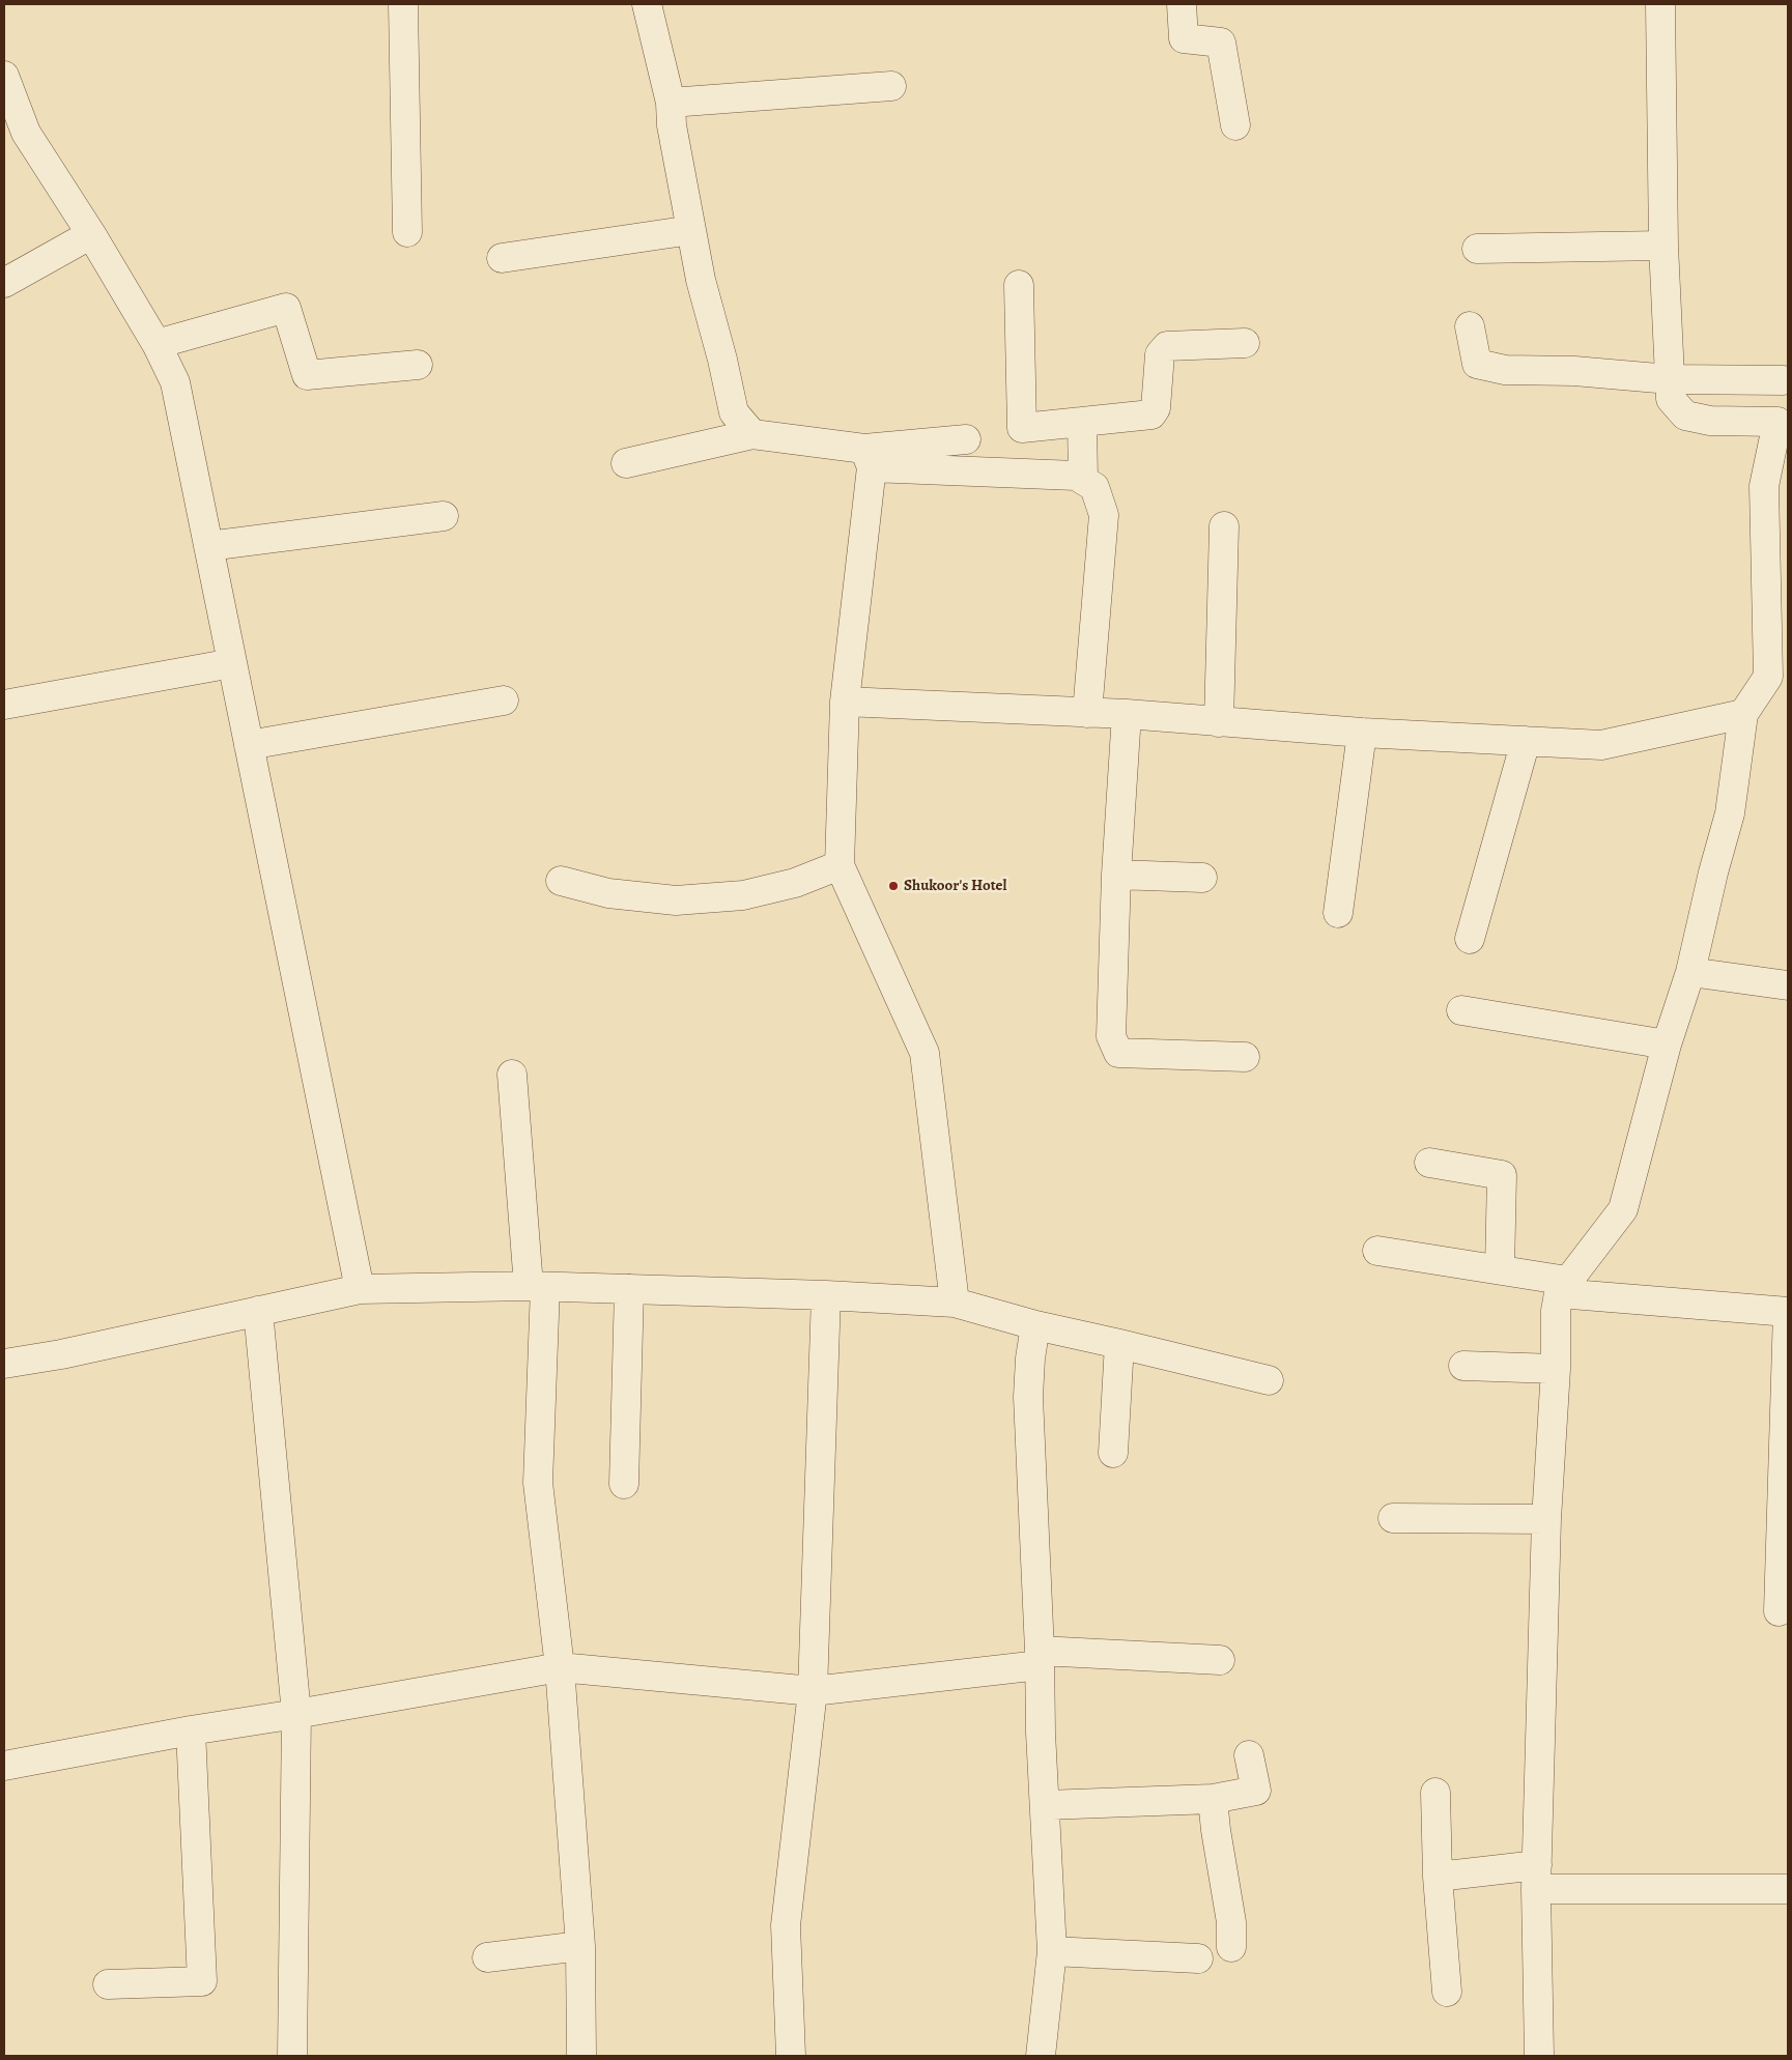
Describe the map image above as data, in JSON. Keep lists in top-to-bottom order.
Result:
{
  "places": ["Shukoor's Hotel"]
}
